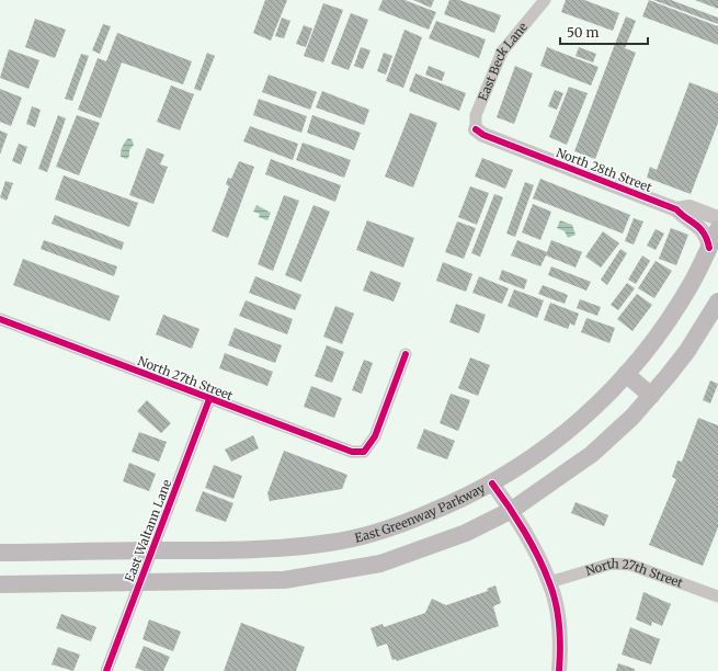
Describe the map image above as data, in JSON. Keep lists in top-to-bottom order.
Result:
{
  "streets": {
    "main road": ["East Greenway Parkway"],
    "street": [
      "East Beck Lane",
      "North 28th Street",
      "North 27th Street",
      "East Waltann Lane"
    ]
  },
  "crossings": [
    ["East Beck Lane", "North 28th Street"],
    ["North 28th Street", "East Greenway Parkway"],
    ["North 27th Street", "East Waltann Lane"],
    ["East Greenway Parkway", "East Waltann Lane"]
  ],
  "scale_bar": "50 m"
}
